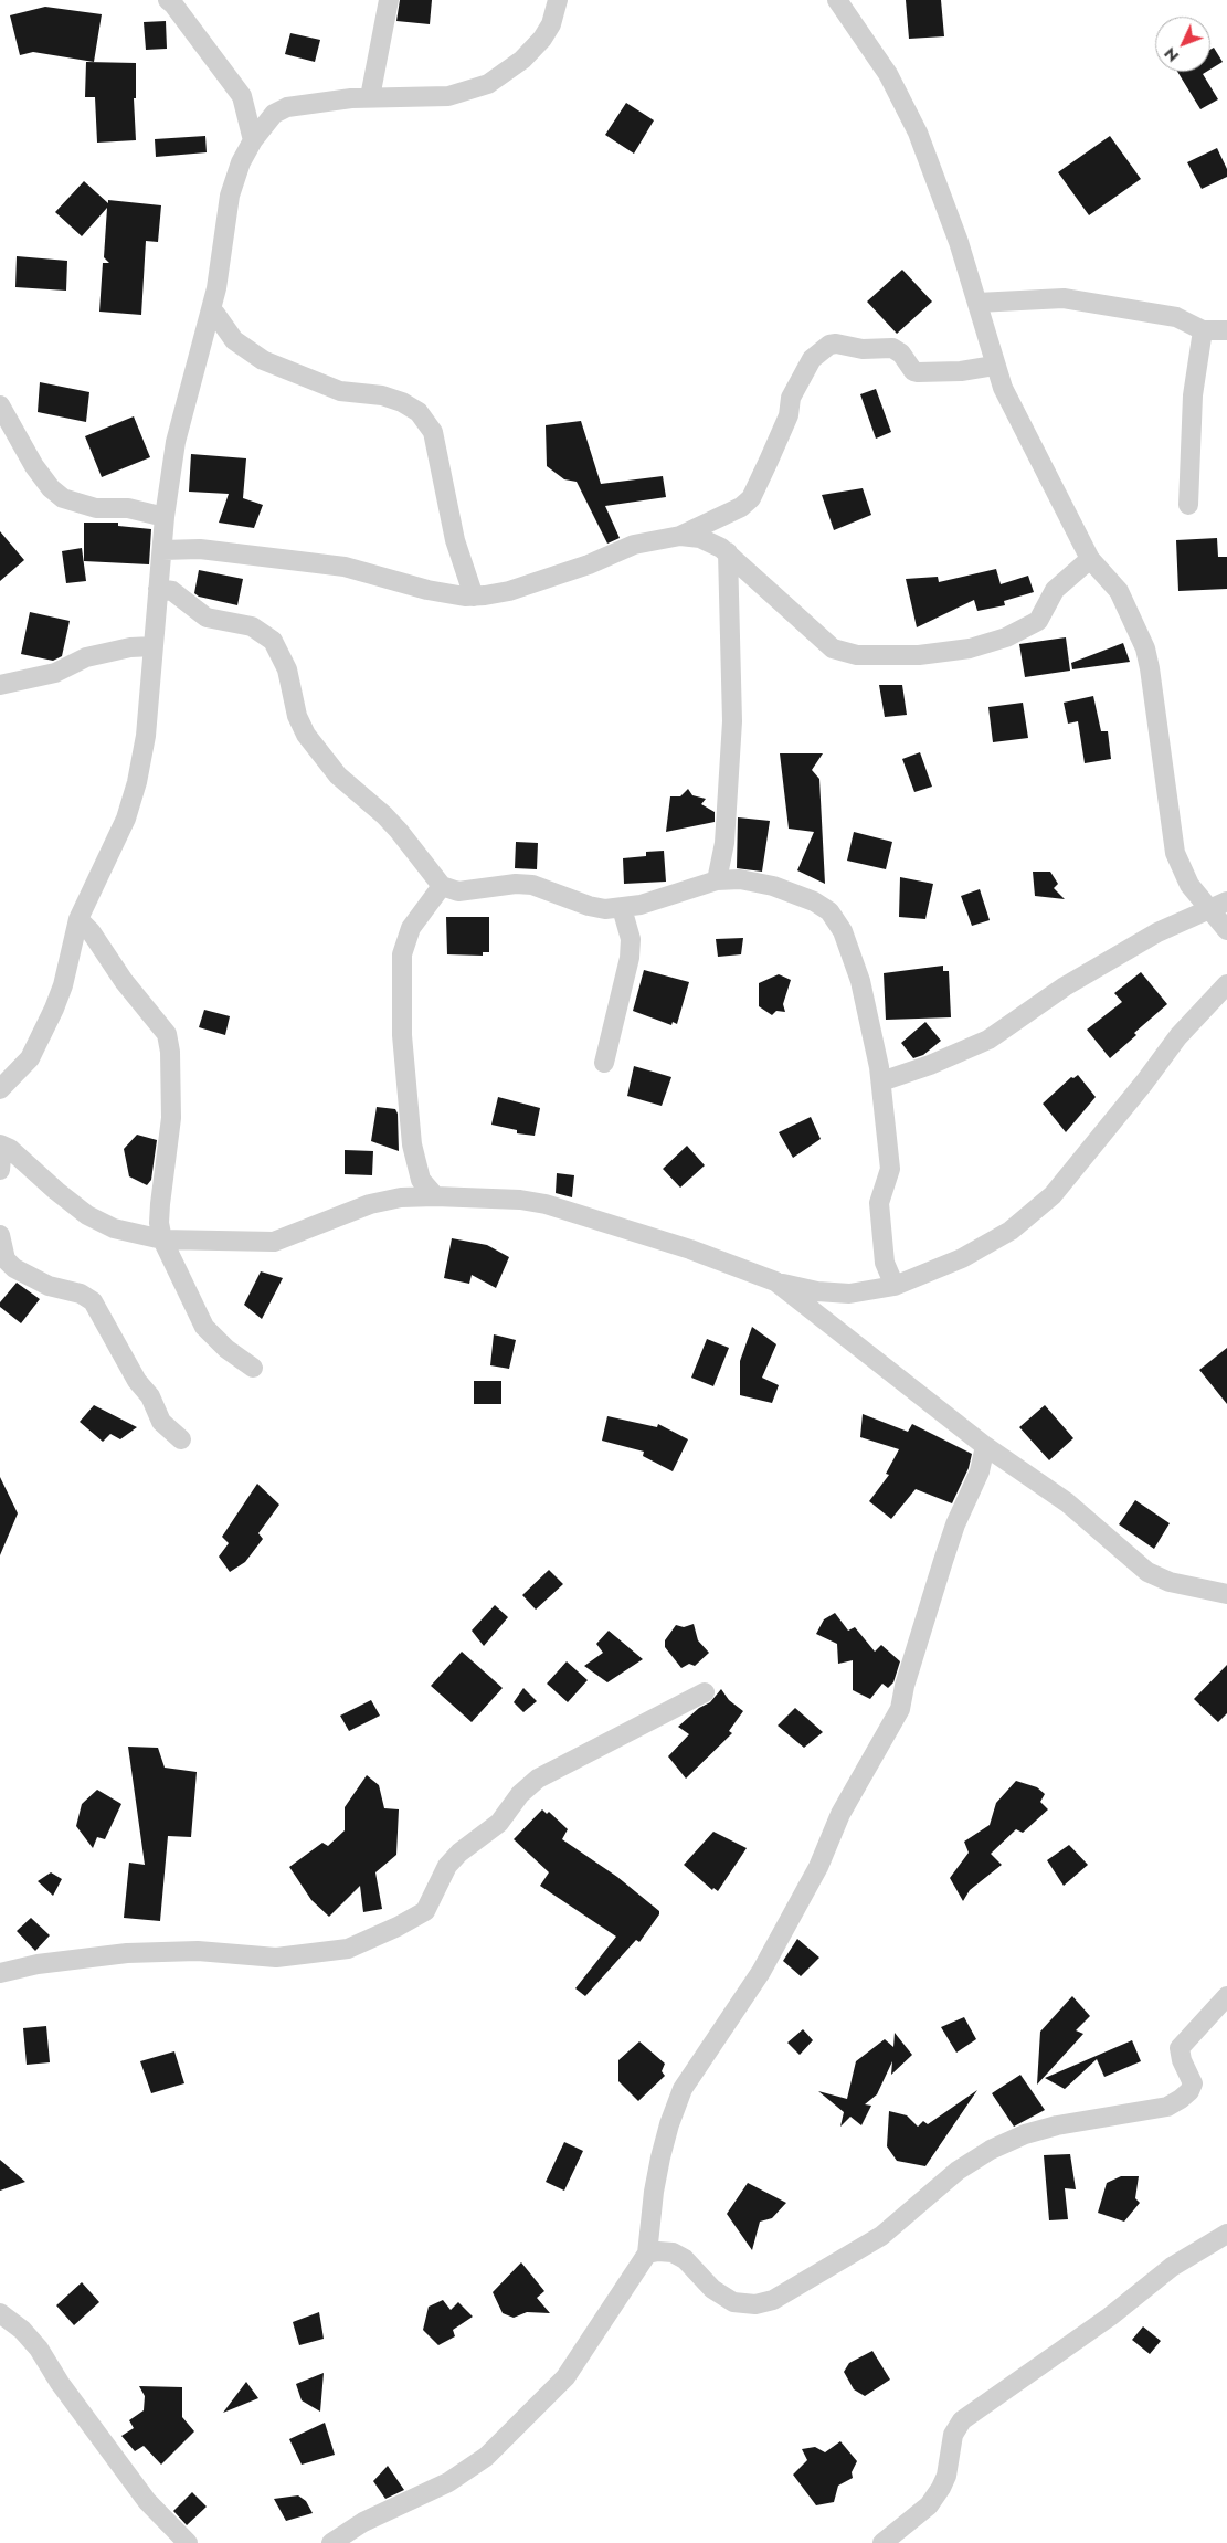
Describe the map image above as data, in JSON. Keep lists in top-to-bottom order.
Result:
{
  "north": "bottom left"
}
